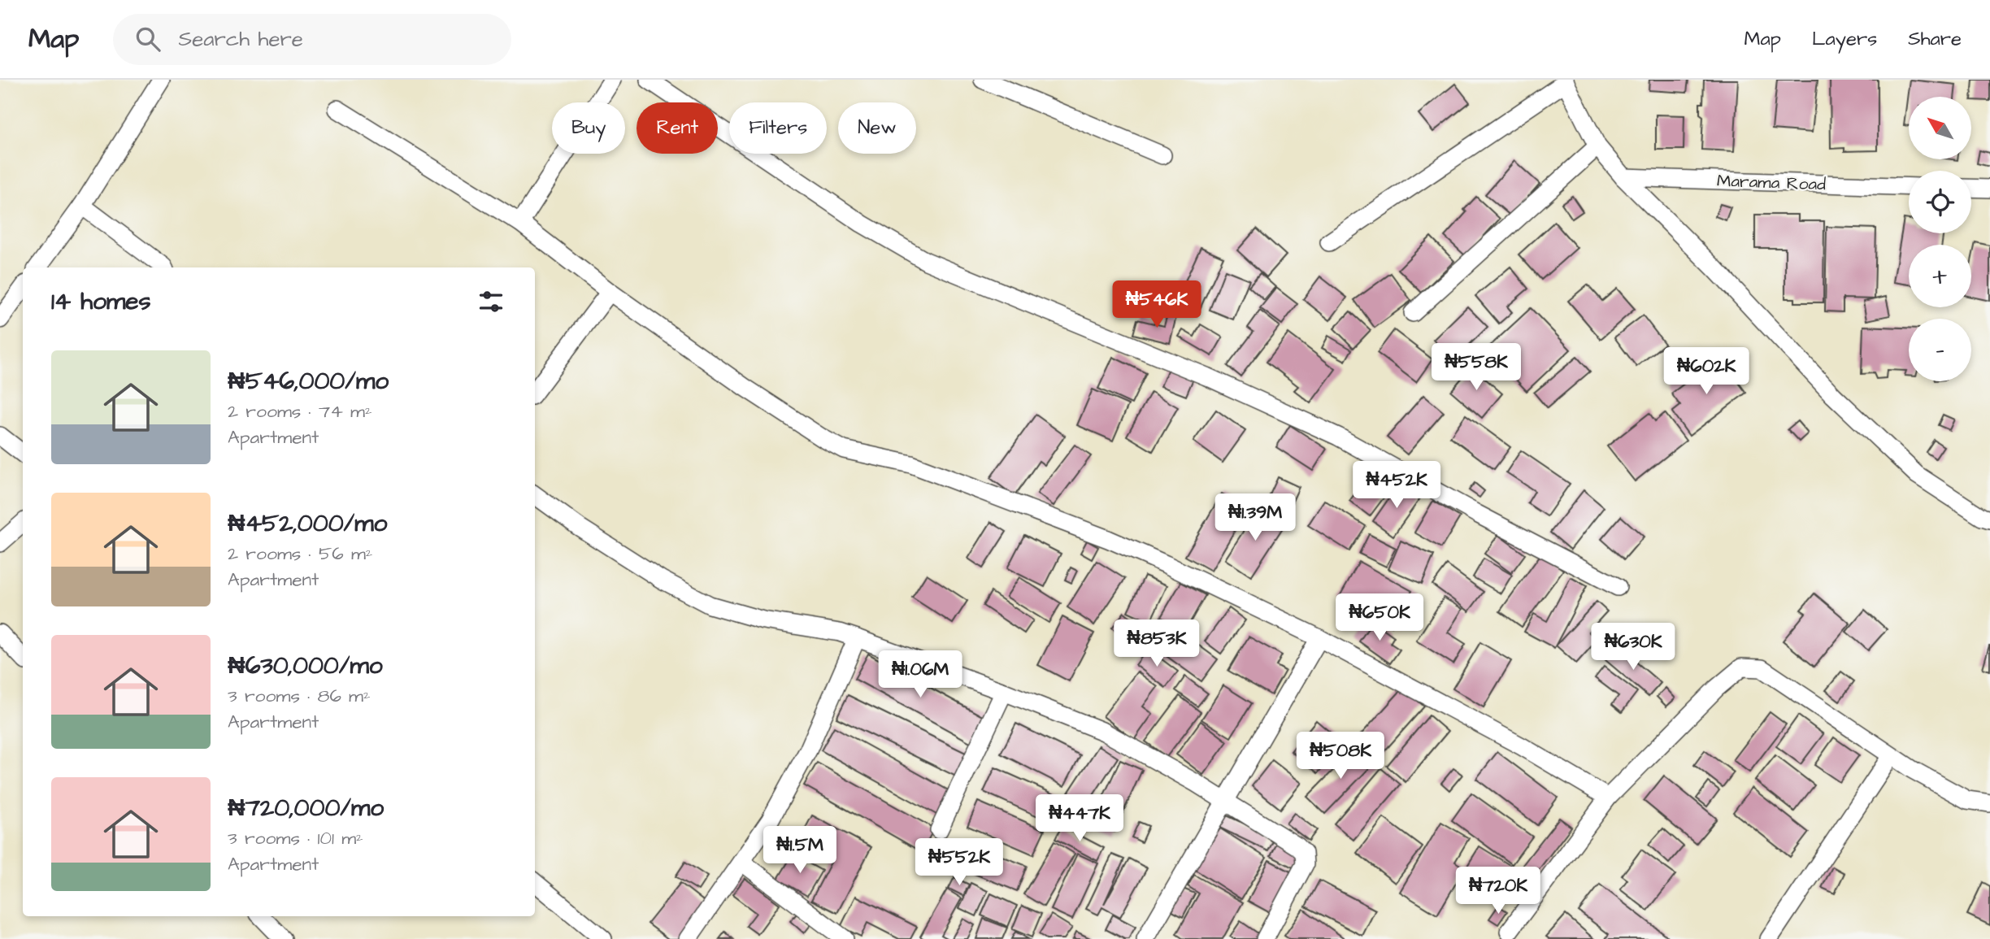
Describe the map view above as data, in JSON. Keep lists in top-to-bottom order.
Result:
{
  "streets": {
    "street": ["Marama Road"]
  },
  "north": "top left",
  "page": {
    "header": "Map",
    "search": "Search here",
    "nav": ["Map", "Layers", "Share"],
    "map_buttons": ["+", "−"],
    "chip": [
      "Buy",
      "Rent",
      "Filters",
      "New"
    ],
    "heading": "14 homes",
    "price": [
      "₦546K",
      "₦558K",
      "₦602K",
      "₦452K",
      "₦1.39M",
      "₦650K",
      "₦853K",
      "₦630K",
      "₦1.06M",
      "₦508K",
      "₦447K",
      "₦1.5M",
      "₦552K",
      "₦720K"
    ],
    "list": [
      {
        "name": "₦546,000/mo",
        "note": "2 rooms · 74 m² · Apartment"
      },
      {
        "name": "₦452,000/mo",
        "note": "2 rooms · 56 m² · Apartment"
      },
      {
        "name": "₦630,000/mo",
        "note": "3 rooms · 86 m² · Apartment"
      },
      {
        "name": "₦720,000/mo",
        "note": "3 rooms · 101 m² · Apartment"
      }
    ]
  }
}
